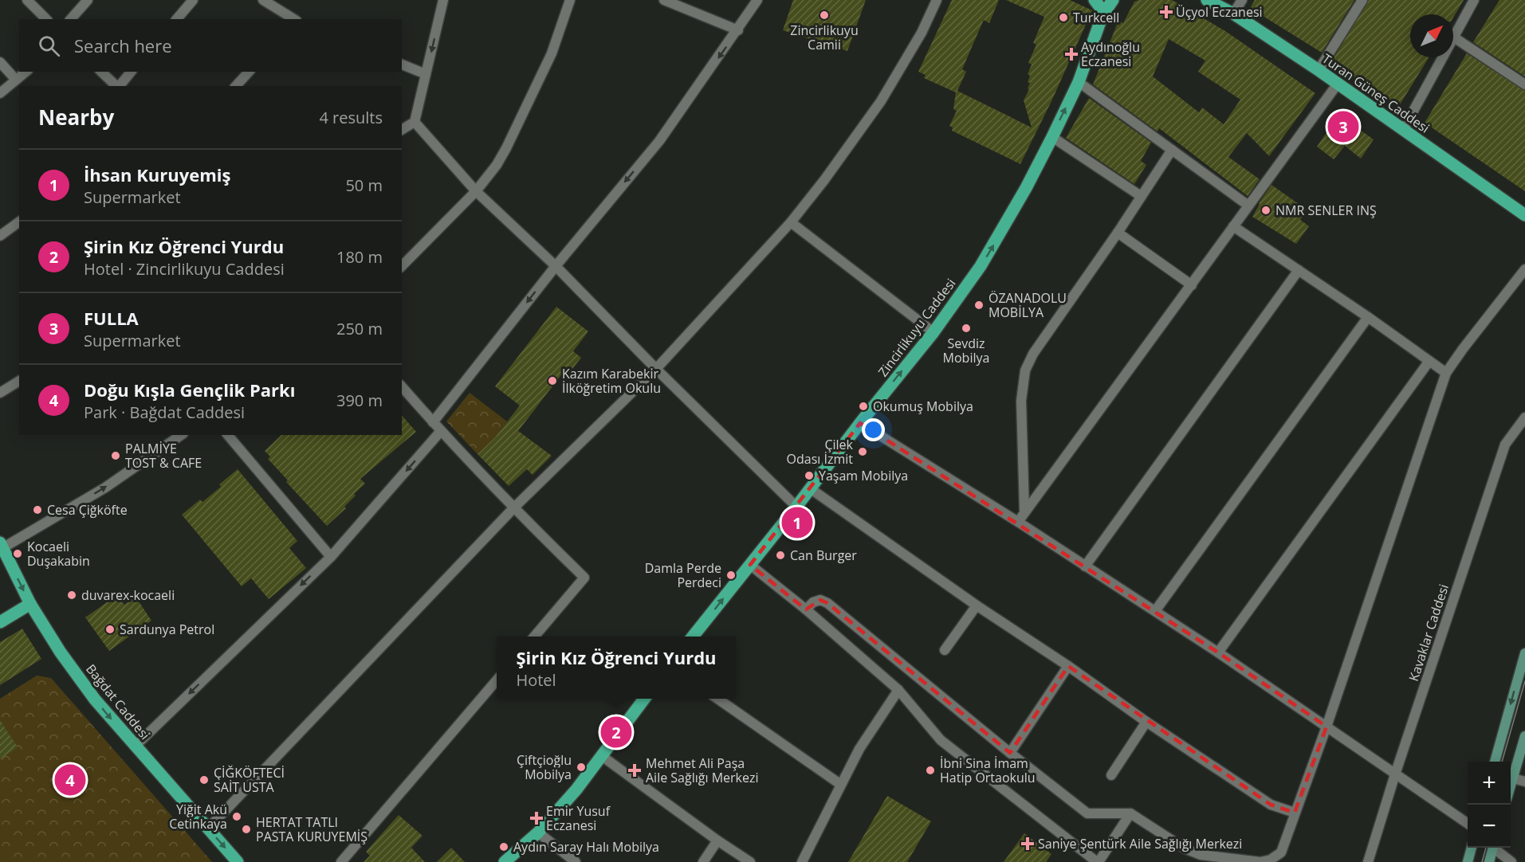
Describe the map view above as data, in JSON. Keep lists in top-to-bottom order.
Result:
{
  "streets": {
    "main road": ["Turan Güneş Caddesi", "Zincirlikuyu Caddesi", "Bağdat Caddesi"],
    "street": ["Kavaklar Caddesi"]
  },
  "one_way": ["Zincirlikuyu Caddesi", "Bağdat Caddesi"],
  "places": {
    "health": [
      "Üçyol Eczanesi",
      "Aydınoğlu Eczanesi",
      "Mehmet Ali Paşa Aile Sağlığı Merkezi",
      "Emir Yusuf Eczanesi",
      "Saniye Şentürk Aile Sağlığı Merkezi"
    ],
    "other": [
      "Zincirlikuyu Camii",
      "Turkcell",
      "NMR SENLER INŞ",
      "ÖZANADOLU MOBİLYA",
      "Sevdiz Mobilya",
      "Kazım Karabekir İlköğretim Okulu",
      "Okumuş Mobilya",
      "Çilek Odası İzmit",
      "PALMİYE TOST & CAFE",
      "Yaşam Mobilya",
      "Cesa Çiğköfte",
      "Kocaeli Duşakabin",
      "Can Burger",
      "Damla Perde Perdeci",
      "duvarex-kocaeli",
      "Sardunya Petrol",
      "Çiftçioğlu Mobilya",
      "İbni Sina İmam Hatip Ortaokulu",
      "ÇİĞKÖFTECİ SAİT USTA",
      "Yiğit Akü Cetinkaya",
      "HERTAT TATLI PASTA KURUYEMİŞ",
      "Aydın Saray Halı Mobilya"
    ]
  },
  "north": "top right",
  "page": {
    "search": "Search here",
    "heading": ["Nearby", "4 results"],
    "pins": [
      "3",
      "1",
      "2",
      "4"
    ],
    "list": [
      {
        "mark": "1",
        "name": "İhsan Kuruyemiş",
        "note": "Supermarket",
        "value": "50 m"
      },
      {
        "mark": "2",
        "name": "Şirin Kız Öğrenci Yurdu",
        "note": "Hotel · Zincirlikuyu Caddesi",
        "value": "180 m"
      },
      {
        "mark": "3",
        "name": "FULLA",
        "note": "Supermarket",
        "value": "250 m"
      },
      {
        "mark": "4",
        "name": "Doğu Kışla Gençlik Parkı",
        "note": "Park · Bağdat Caddesi",
        "value": "390 m"
      }
    ],
    "popup": ["Şirin Kız Öğrenci Yurdu", "Hotel"],
    "map_buttons": ["+", "−"]
  }
}
